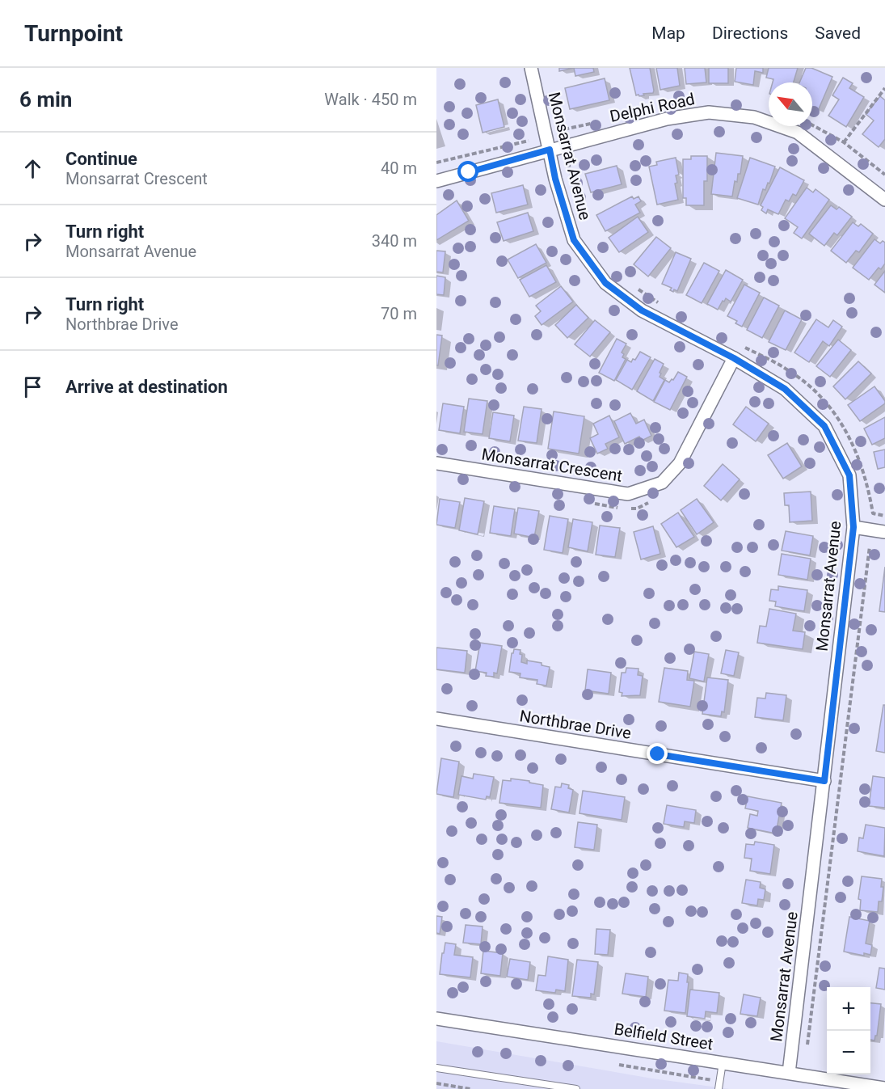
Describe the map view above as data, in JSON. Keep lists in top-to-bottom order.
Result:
{
  "streets": {
    "street": [
      "Delphi Road",
      "Monsarrat Avenue",
      "Monsarrat Crescent",
      "Northbrae Drive",
      "Belfield Street"
    ]
  },
  "crossings": [
    ["Delphi Road", "Monsarrat Avenue"],
    ["Monsarrat Avenue", "Monsarrat Crescent"],
    ["Monsarrat Avenue", "Northbrae Drive"],
    ["Monsarrat Avenue", "Belfield Street"]
  ],
  "north": "top left",
  "page": {
    "header": "Turnpoint",
    "nav": ["Map", "Directions", "Saved"],
    "heading": ["6 min", "Walk · 450 m"],
    "list": [
      ["Continue", "Monsarrat Crescent", "40 m"],
      ["Turn right", "Monsarrat Avenue", "340 m"],
      ["Turn right", "Northbrae Drive", "70 m"],
      "Arrive at destination"
    ],
    "map_buttons": ["+", "−"]
  }
}
